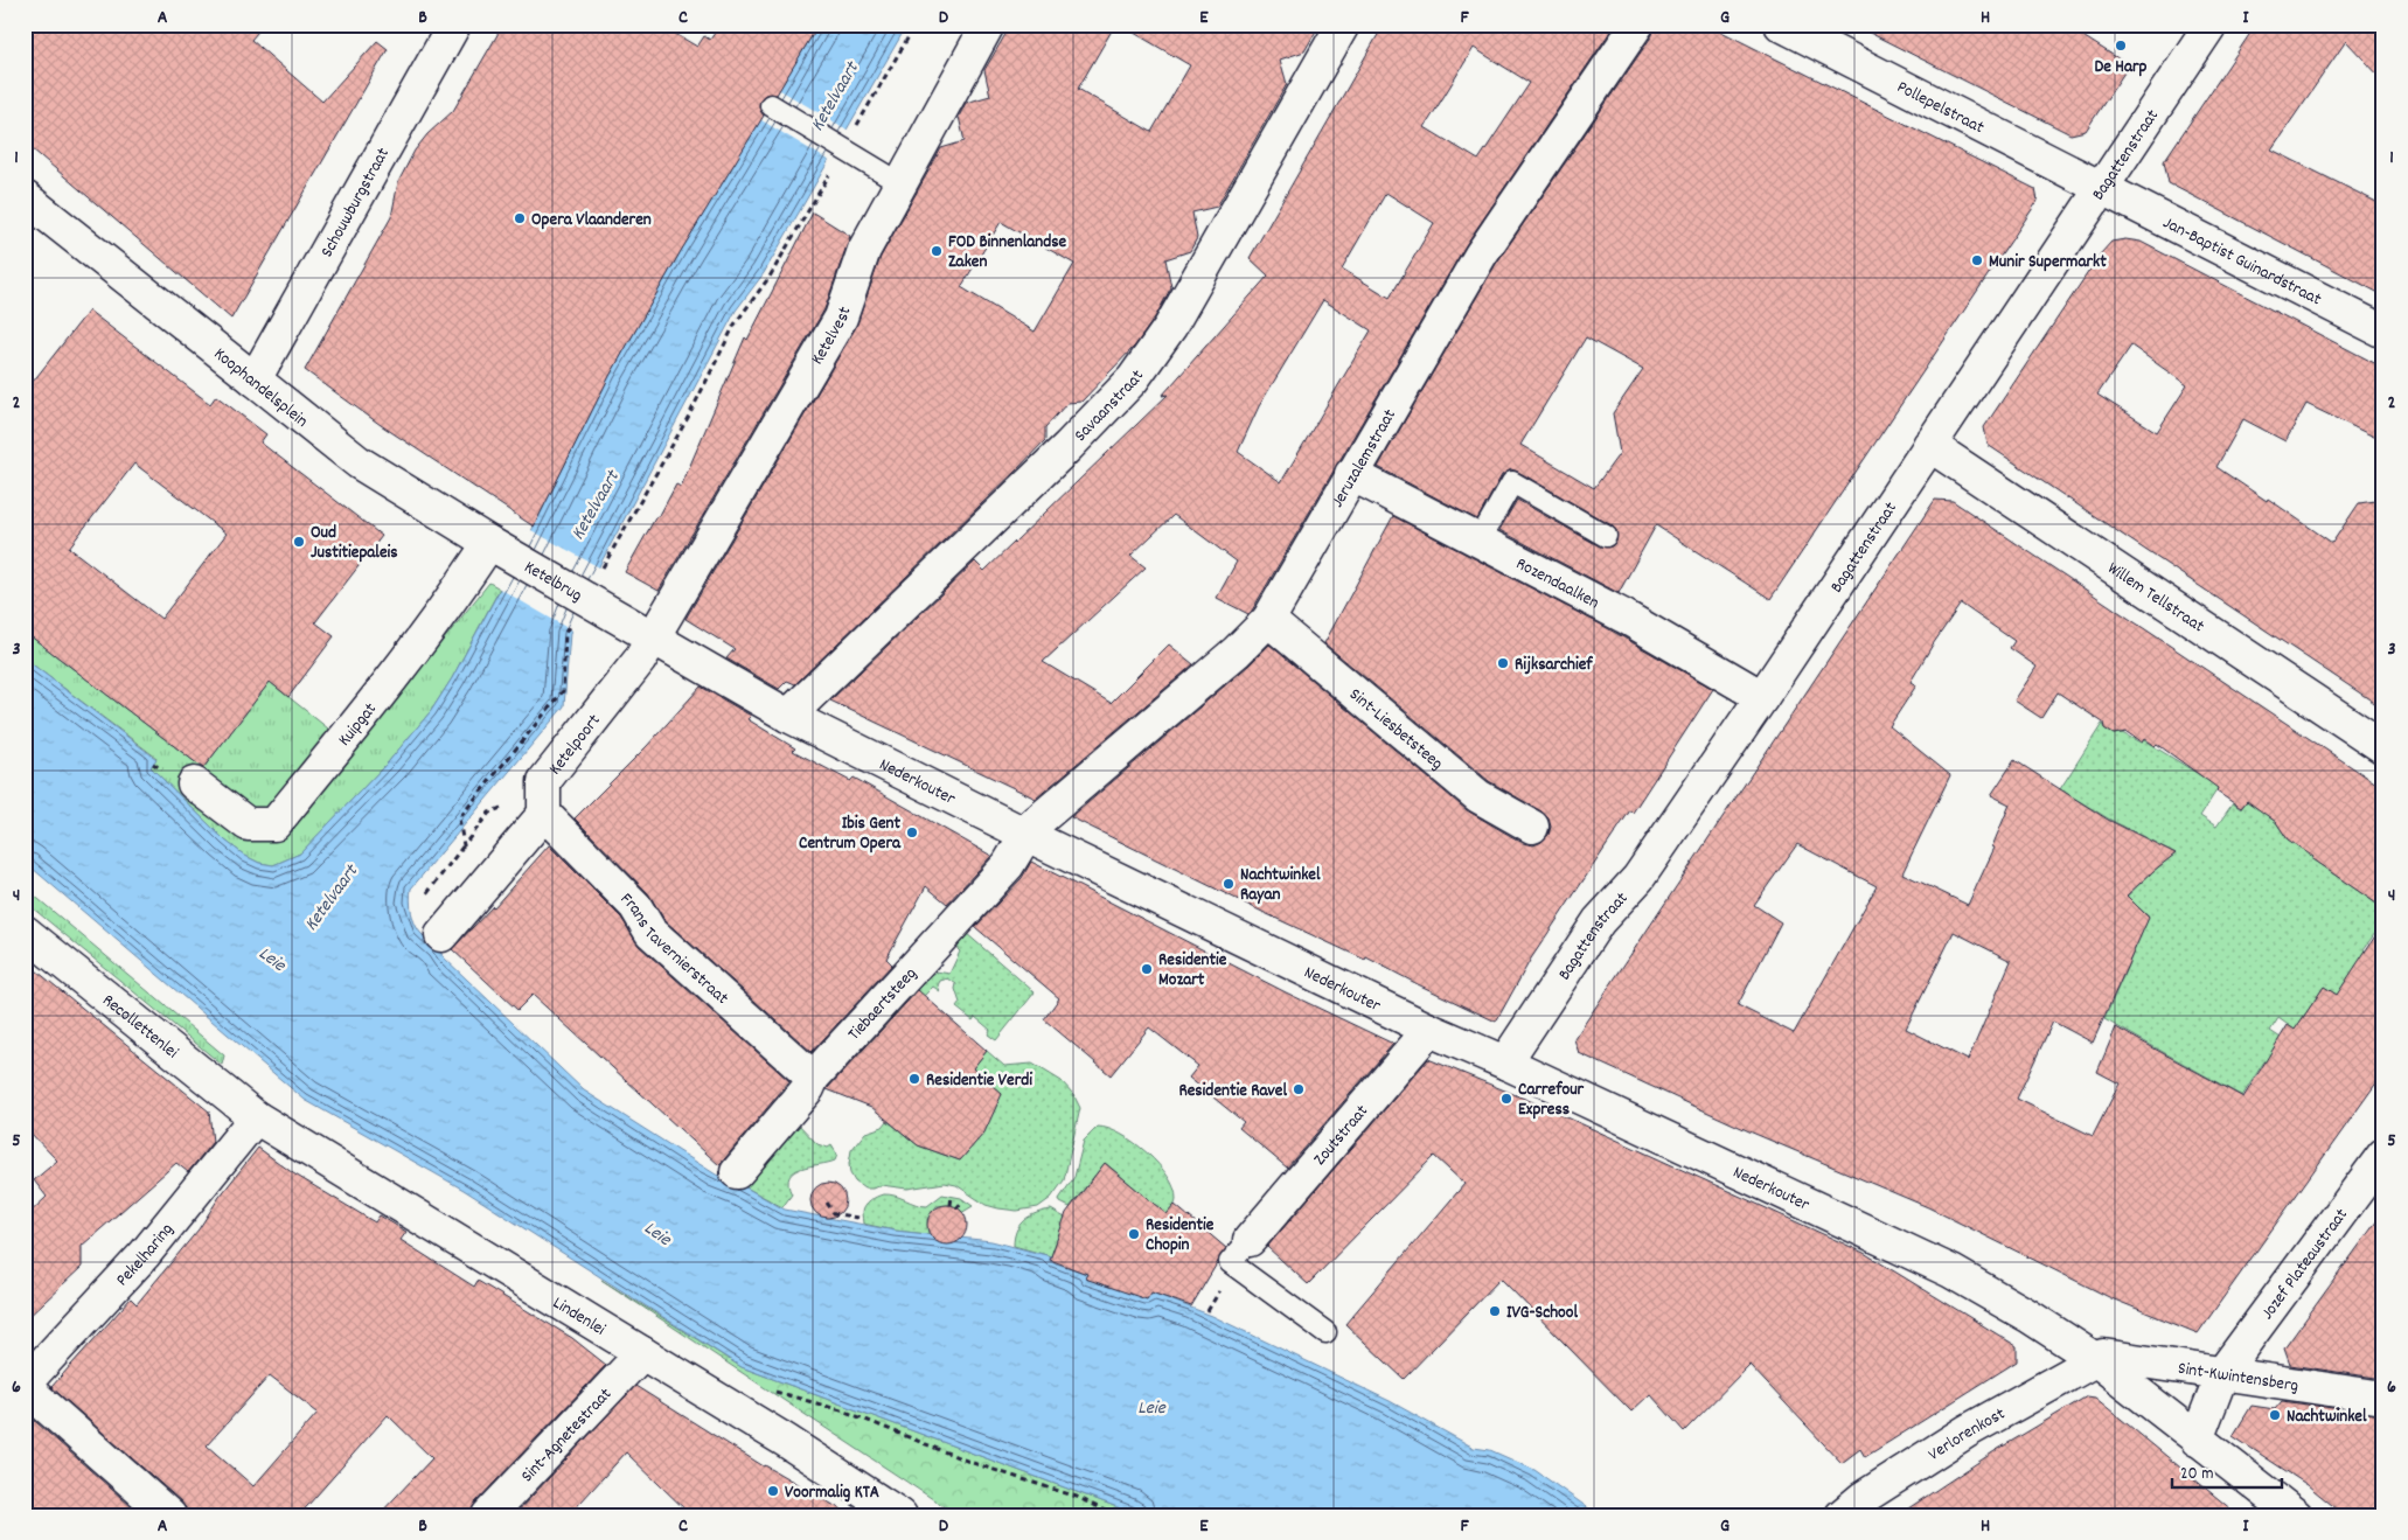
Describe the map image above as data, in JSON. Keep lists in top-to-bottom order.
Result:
{
  "streets": {
    "street": [
      "Pollepelstraat",
      "Bagattenstraat",
      "Schouwburgstraat",
      "Jan-Baptist Guinardstraat",
      "Ketelvest",
      "Koophandelsplein",
      "Savaanstraat",
      "Jeruzalemstraat",
      "Ketelbrug",
      "Rozendaalken",
      "Willem Tellstraat",
      "Kuipgat",
      "Sint-Liesbetsteeg",
      "Ketelpoort",
      "Nederkouter",
      "Frans Tavernierstraat",
      "Tiebaertsteeg",
      "Recollettenlei",
      "Zoutstraat",
      "Pekelharing",
      "Jozef Plateaustraat",
      "Lindenlei",
      "Sint-Kwintensberg",
      "Verlorenkost",
      "Sint-Agnetestraat"
    ]
  },
  "crossings": [
    ["Pollepelstraat", "Bagattenstraat"],
    ["Pollepelstraat", "Jan-Baptist Guinardstraat"],
    ["Bagattenstraat", "Jan-Baptist Guinardstraat"],
    ["Bagattenstraat", "Rozendaalken"],
    ["Bagattenstraat", "Willem Tellstraat"],
    ["Bagattenstraat", "Nederkouter"],
    ["Schouwburgstraat", "Koophandelsplein"],
    ["Ketelvest", "Ketelpoort"],
    ["Ketelvest", "Nederkouter"],
    ["Koophandelsplein", "Ketelbrug"],
    ["Koophandelsplein", "Kuipgat"],
    ["Savaanstraat", "Nederkouter"],
    ["Jeruzalemstraat", "Rozendaalken"],
    ["Jeruzalemstraat", "Sint-Liesbetsteeg"],
    ["Jeruzalemstraat", "Nederkouter"],
    ["Jeruzalemstraat", "Tiebaertsteeg"],
    ["Ketelbrug", "Kuipgat"],
    ["Ketelbrug", "Nederkouter"],
    ["Ketelpoort", "Nederkouter"],
    ["Ketelpoort", "Frans Tavernierstraat"],
    ["Nederkouter", "Tiebaertsteeg"],
    ["Nederkouter", "Zoutstraat"],
    ["Nederkouter", "Jozef Plateaustraat"],
    ["Nederkouter", "Sint-Kwintensberg"],
    ["Nederkouter", "Verlorenkost"],
    ["Frans Tavernierstraat", "Tiebaertsteeg"],
    ["Recollettenlei", "Pekelharing"],
    ["Recollettenlei", "Lindenlei"],
    ["Pekelharing", "Lindenlei"],
    ["Jozef Plateaustraat", "Sint-Kwintensberg"],
    ["Lindenlei", "Sint-Agnetestraat"],
    ["Sint-Kwintensberg", "Verlorenkost"]
  ],
  "water": ["Ketelvaart", "Leie"],
  "places": [
    "De Harp",
    "Opera Vlaanderen",
    "FOD Binnenlandse Zaken",
    "Munir Supermarkt",
    "Oud Justitiepaleis",
    "Rijksarchief",
    "Ibis Gent Centrum Opera",
    "Nachtwinkel Rayan",
    "Residentie Mozart",
    "Residentie Verdi",
    "Residentie Ravel",
    "Carrefour Express",
    "Residentie Chopin",
    "IVG-School",
    "Nachtwinkel",
    "Voormalig KTA"
  ],
  "scale_bar": "20 m",
  "grid": {
    "columns": [
      "A",
      "B",
      "C",
      "D",
      "E",
      "F",
      "G",
      "H",
      "I"
    ],
    "rows": [
      "1",
      "2",
      "3",
      "4",
      "5",
      "6"
    ]
  }
}
